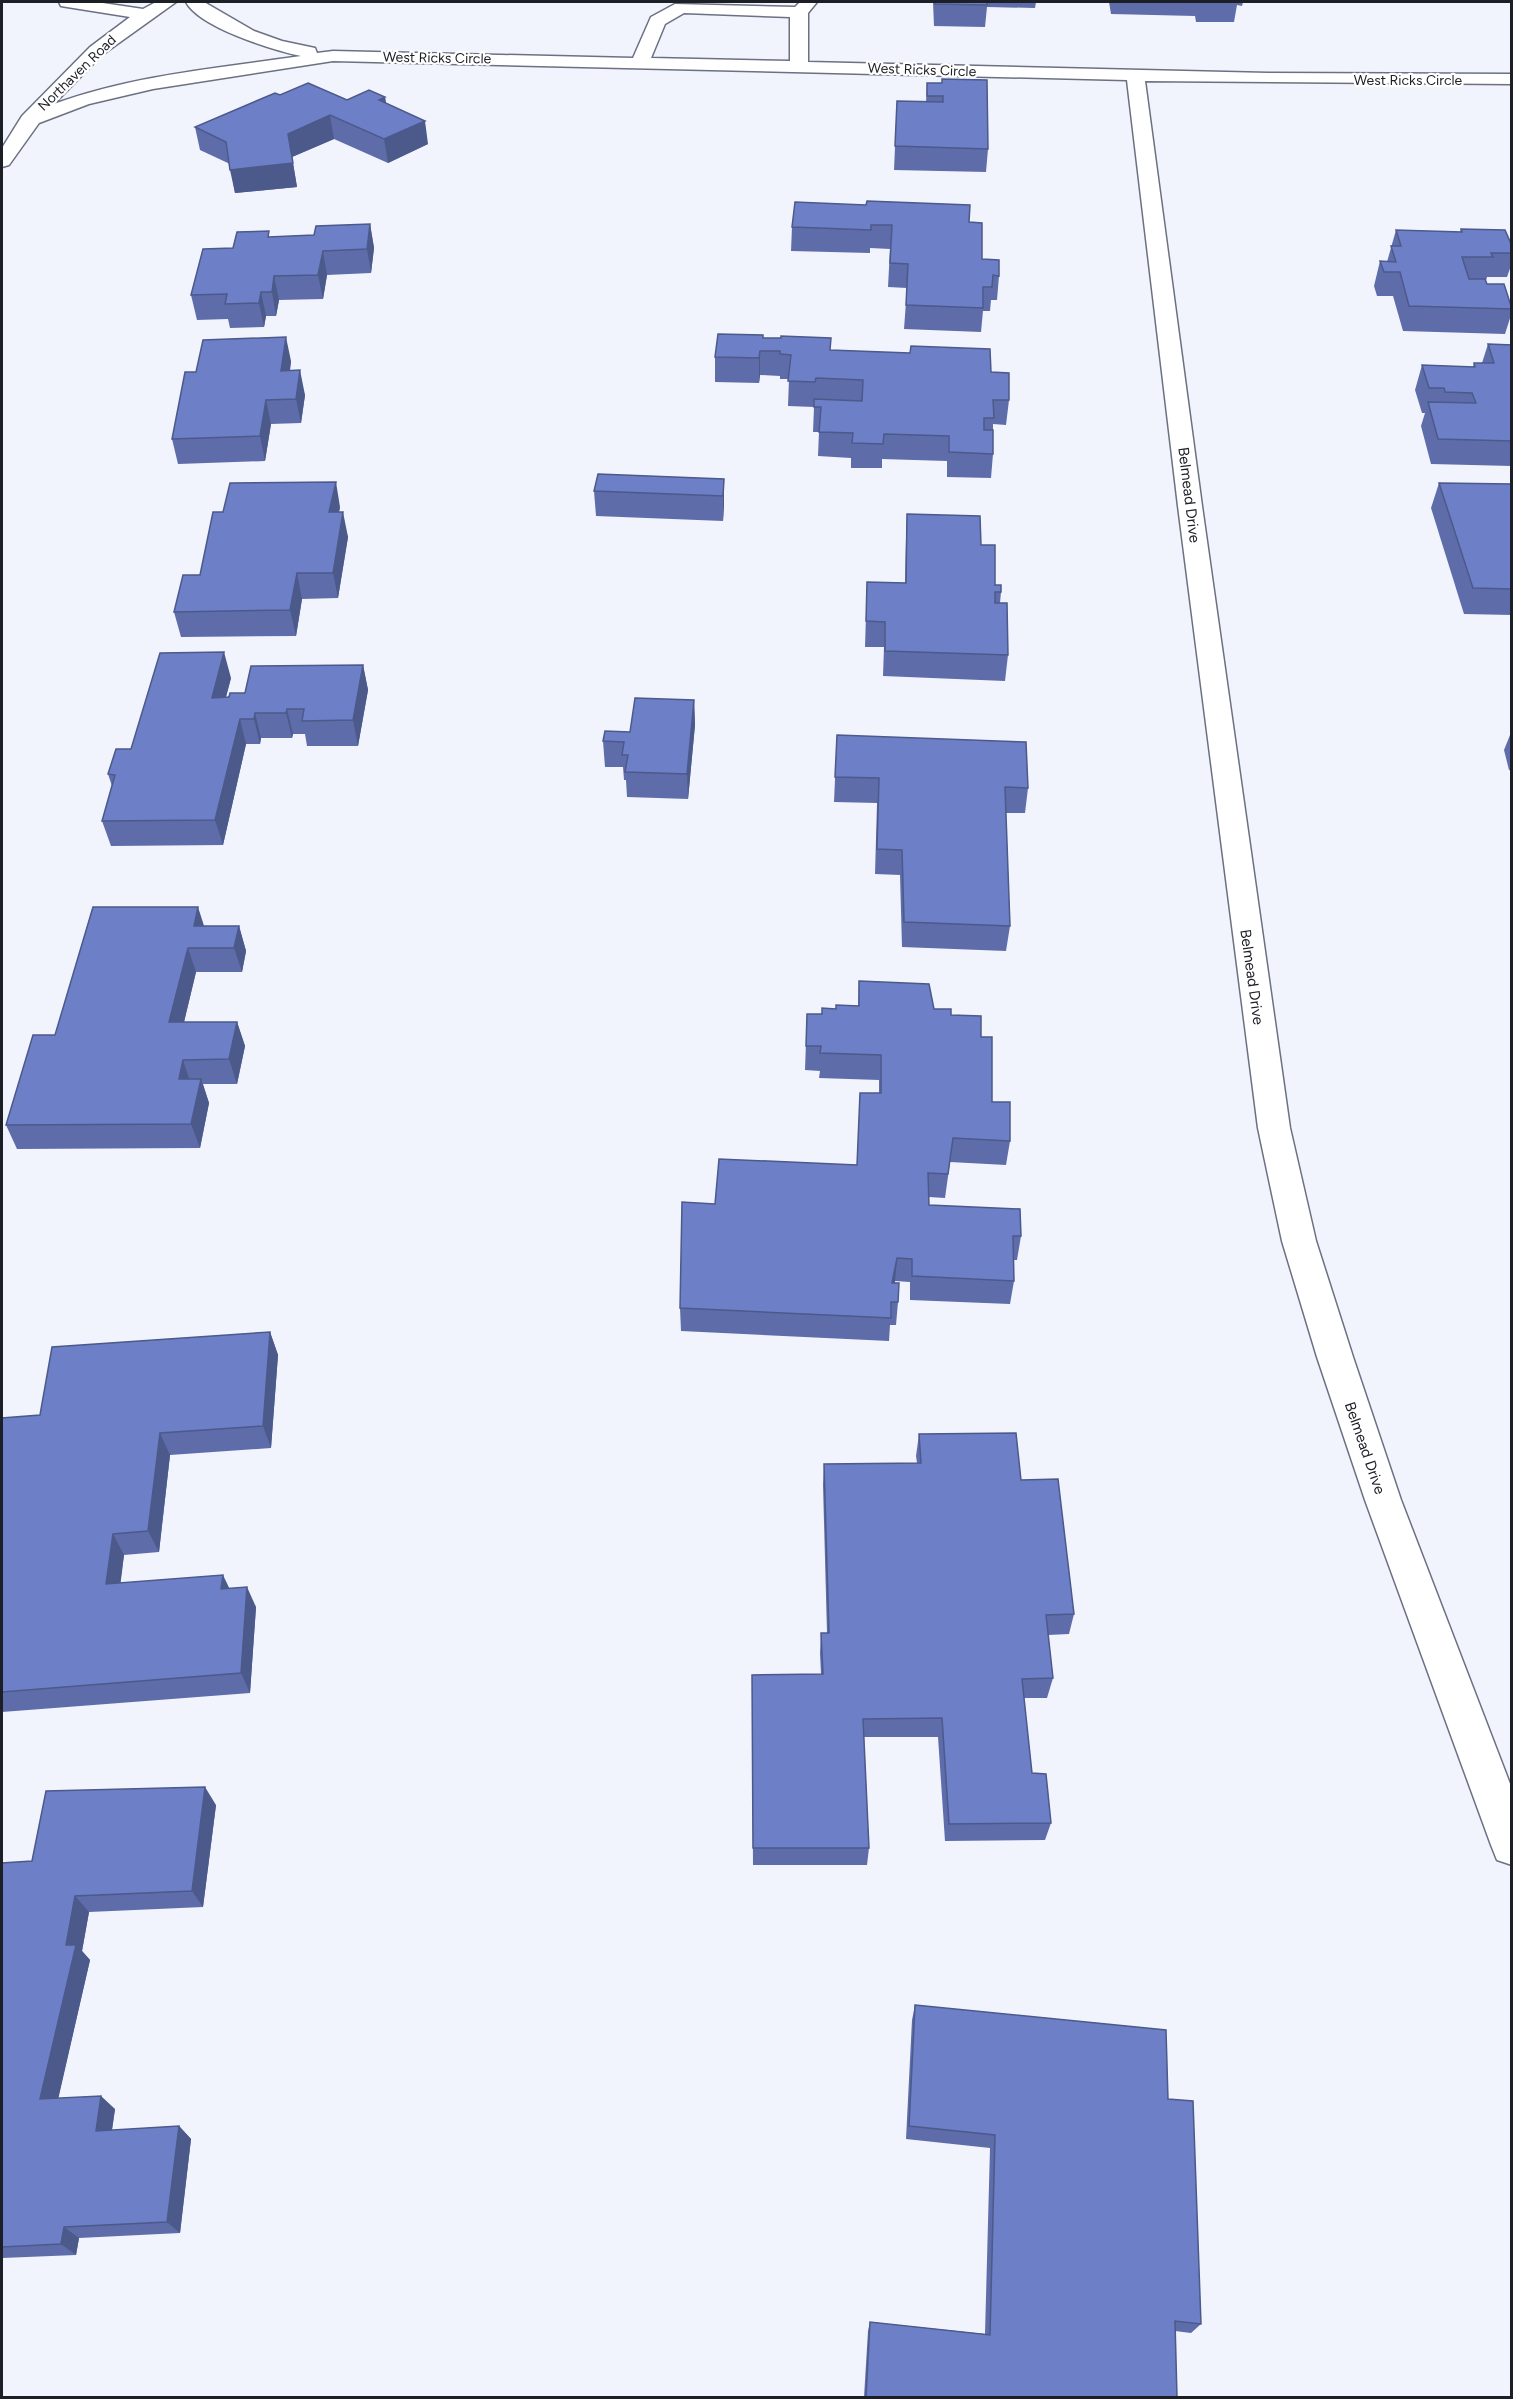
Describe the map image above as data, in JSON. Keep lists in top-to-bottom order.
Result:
{
  "streets": {
    "street": ["West Ricks Circle", "Northaven Road", "Belmead Drive"]
  },
  "crossings": [
    ["West Ricks Circle", "Northaven Road"],
    ["West Ricks Circle", "Belmead Drive"]
  ]
}
